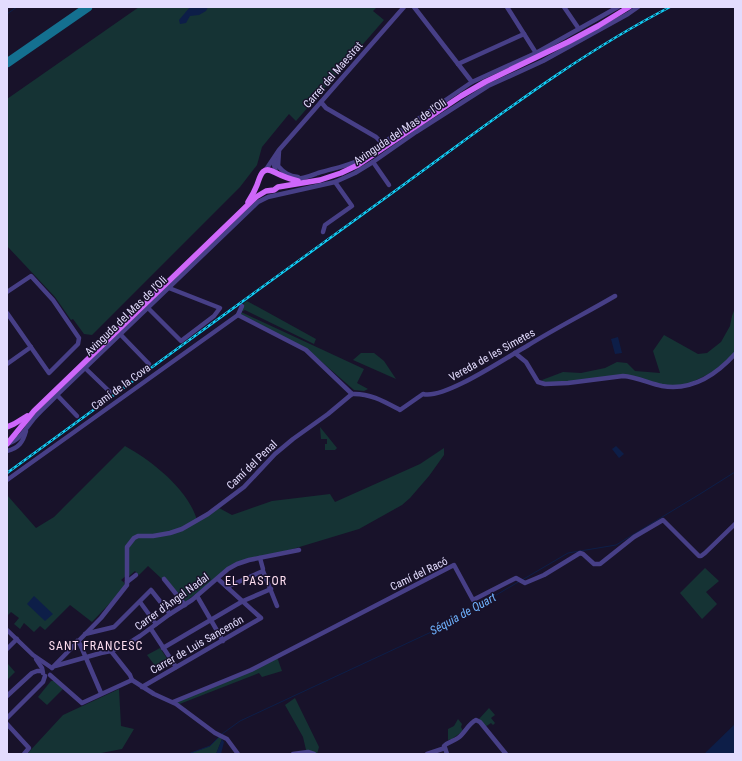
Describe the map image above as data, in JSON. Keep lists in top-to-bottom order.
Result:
{
  "streets": {
    "street": [
      "Carrer del Maestrat",
      "Avinguda del Mas de l'Oli",
      "Vereda de les Simetes",
      "Camí de la Cova",
      "Camí del Penal",
      "Camí del Racó",
      "Carrer d'Àngel Nadal",
      "Carrer de Luis Sancenón"
    ]
  },
  "crossings": [
    ["Vereda de les Simetes", "Camí del Penal"]
  ],
  "districts": ["EL PASTOR", "SANT FRANCESC"],
  "water": ["Séquia de Quart"]
}
